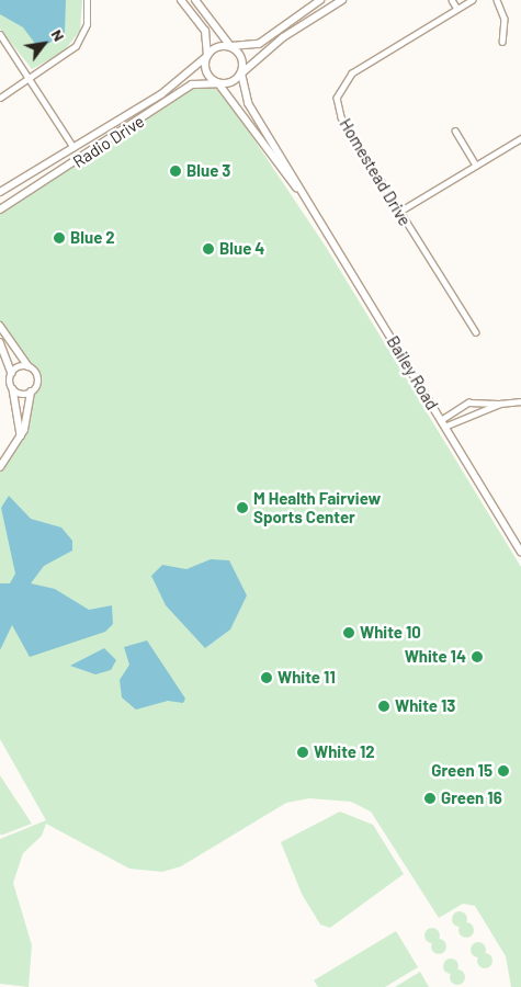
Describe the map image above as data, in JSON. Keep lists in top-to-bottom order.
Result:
{
  "streets": {
    "main road": ["Radio Drive", "Bailey Road"],
    "street": ["Homestead Drive"]
  },
  "crossings": [
    ["Radio Drive", "Bailey Road"]
  ],
  "places": [
    "Blue 3",
    "Blue 2",
    "Blue 4",
    "M Health Fairview Sports Center",
    "White 10",
    "White 14",
    "White 11",
    "White 13",
    "White 12",
    "Green 15",
    "Green 16"
  ],
  "north": "top right"
}
